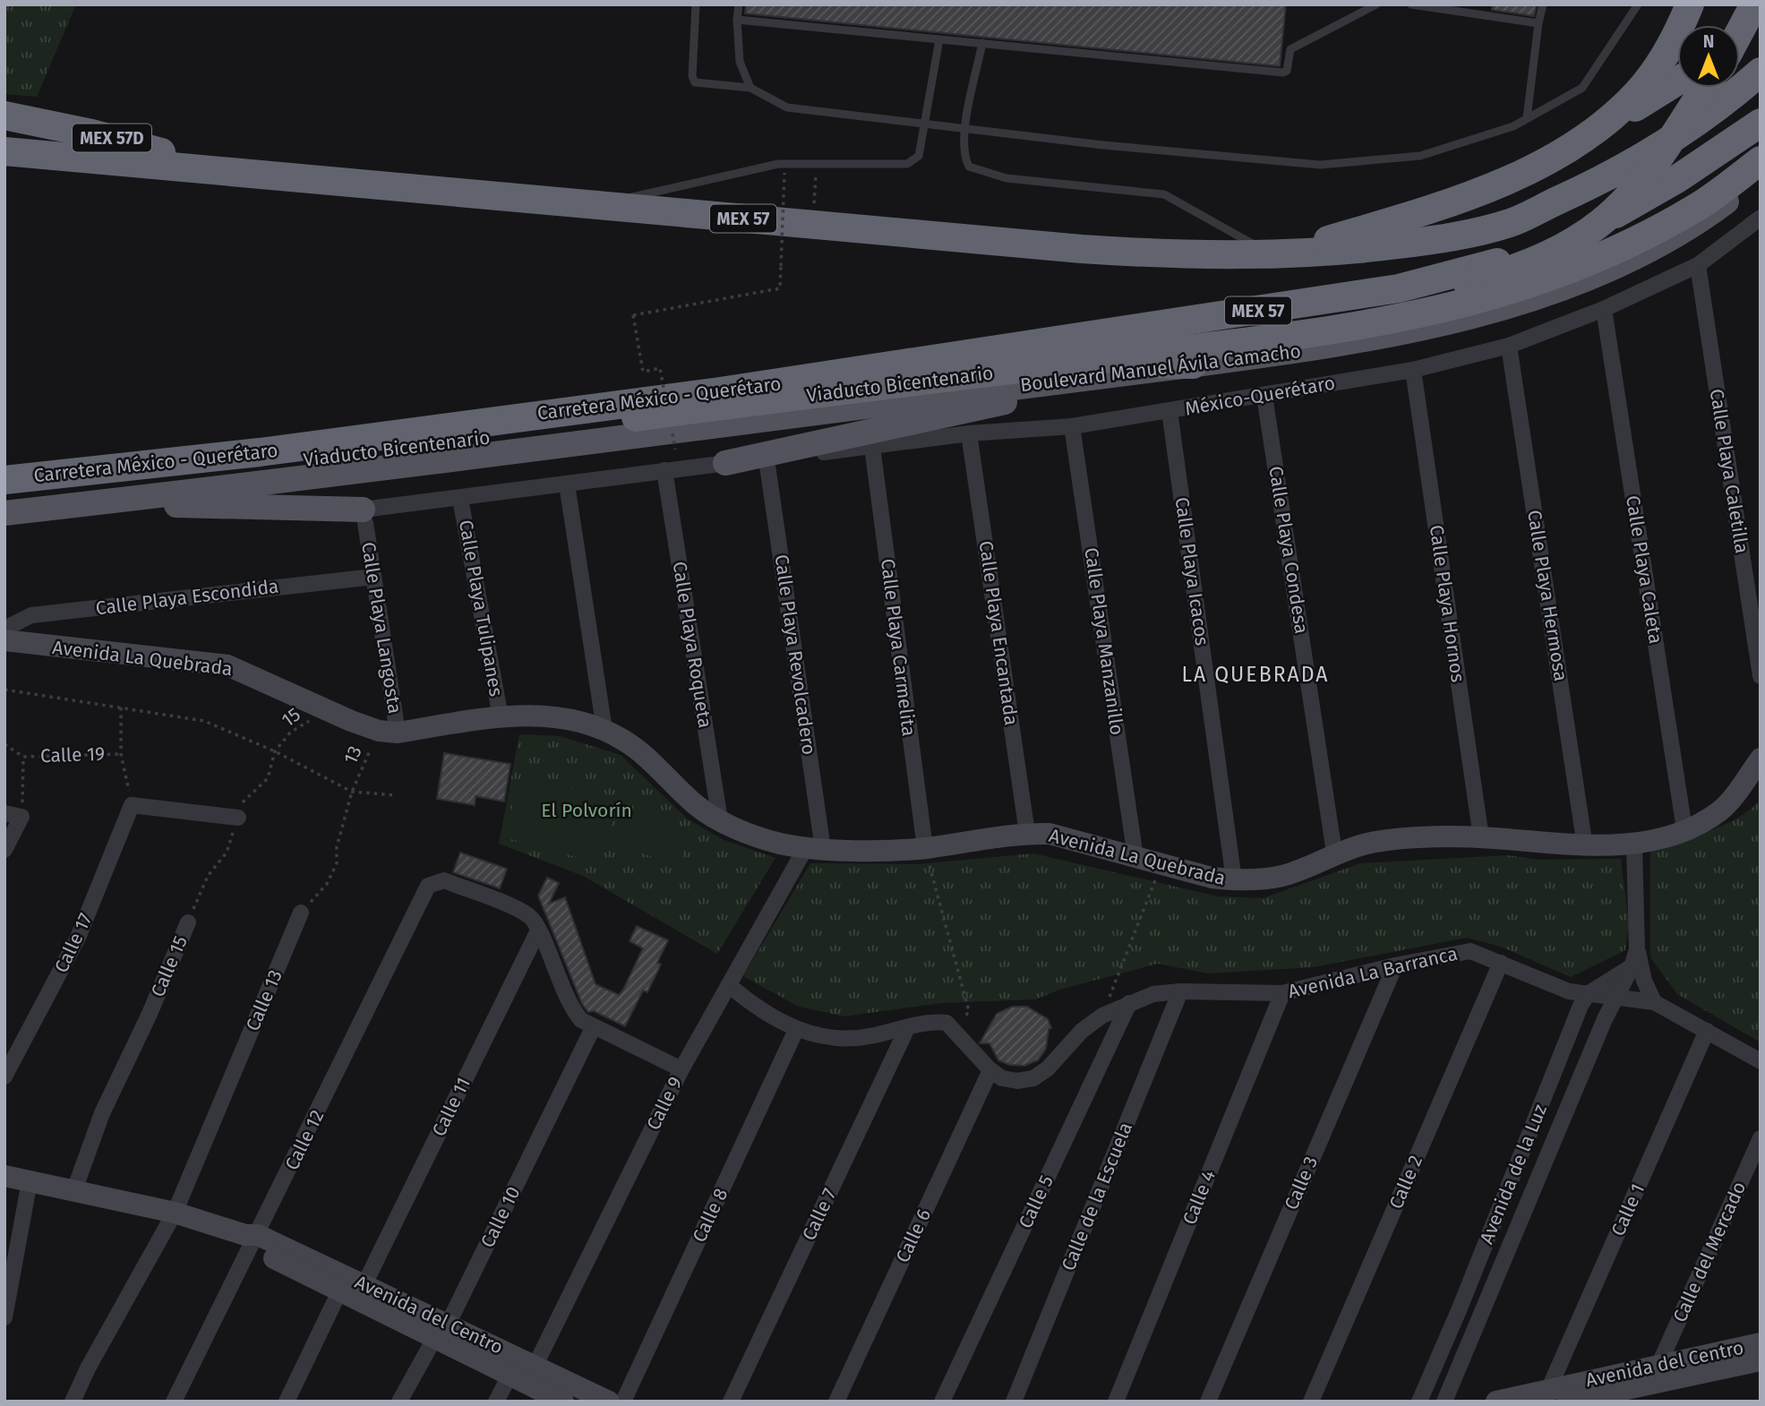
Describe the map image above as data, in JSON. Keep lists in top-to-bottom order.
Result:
{
  "streets": {
    "highway": [
      "MEX 57D",
      "MEX 57",
      "Viaducto Bicentenario",
      "Carretera México - Querétaro"
    ],
    "main road": ["Boulevard Manuel Ávila Camacho"],
    "street": [
      "México-Querétaro",
      "Calle Playa Caletilla",
      "Calle Playa Condesa",
      "Calle Playa Caleta",
      "Calle Playa Icacos",
      "Calle Playa Hermosa",
      "Calle Playa Escondida",
      "Calle Playa Hornos",
      "Calle Playa Tulipanes",
      "Calle Playa Langosta",
      "Calle Playa Encantada",
      "Calle Playa Manzanillo",
      "Calle Playa Roqueta",
      "Calle Playa Carmelita",
      "Calle Playa Revolcadero",
      "Avenida La Quebrada",
      "Calle 17",
      "Calle 15",
      "Avenida La Barranca",
      "Calle 13",
      "Calle 9",
      "Calle 11",
      "Calle 12",
      "Avenida de la Luz",
      "Calle 2",
      "Calle 3",
      "Calle de la Escuela",
      "Calle 4",
      "Calle 5",
      "Calle 1",
      "Calle 7",
      "Calle 8",
      "Calle 10",
      "Calle 6",
      "Calle del Mercado",
      "Avenida del Centro"
    ],
    "path": ["15", "Calle 19", "13"]
  },
  "crossings": [
    ["MEX 57D", "MEX 57"],
    ["México-Querétaro", "Calle Playa Caletilla"],
    ["México-Querétaro", "Calle Playa Condesa"],
    ["México-Querétaro", "Calle Playa Caleta"],
    ["México-Querétaro", "Calle Playa Icacos"],
    ["México-Querétaro", "Calle Playa Hermosa"],
    ["México-Querétaro", "Calle Playa Hornos"],
    ["México-Querétaro", "Calle Playa Tulipanes"],
    ["México-Querétaro", "Calle Playa Langosta"],
    ["México-Querétaro", "Calle Playa Encantada"],
    ["México-Querétaro", "Calle Playa Manzanillo"],
    ["México-Querétaro", "Calle Playa Roqueta"],
    ["México-Querétaro", "Calle Playa Carmelita"],
    ["México-Querétaro", "Calle Playa Revolcadero"],
    ["Calle Playa Condesa", "Avenida La Quebrada"],
    ["Calle Playa Caleta", "Avenida La Quebrada"],
    ["Calle Playa Icacos", "Avenida La Quebrada"],
    ["Calle Playa Hermosa", "Avenida La Quebrada"],
    ["Calle Playa Escondida", "Calle Playa Langosta"],
    ["Calle Playa Hornos", "Avenida La Quebrada"],
    ["Calle Playa Tulipanes", "Avenida La Quebrada"],
    ["Calle Playa Langosta", "Avenida La Quebrada"],
    ["Calle Playa Langosta", "13"],
    ["Calle Playa Encantada", "Avenida La Quebrada"],
    ["Calle Playa Manzanillo", "Avenida La Quebrada"],
    ["Calle Playa Roqueta", "Avenida La Quebrada"],
    ["Calle Playa Carmelita", "Avenida La Quebrada"],
    ["Calle Playa Revolcadero", "Avenida La Quebrada"],
    ["Calle Playa Revolcadero", "Calle 9"],
    ["Avenida La Quebrada", "15"],
    ["Avenida La Quebrada", "13"],
    ["Avenida La Quebrada", "Calle 9"],
    ["Avenida La Quebrada", "Avenida de la Luz"],
    ["15", "Calle 15"],
    ["Calle 15", "Avenida del Centro"],
    ["Avenida La Barranca", "Calle 9"],
    ["Avenida La Barranca", "Avenida de la Luz"],
    ["Avenida La Barranca", "Calle 2"],
    ["Avenida La Barranca", "Calle 3"],
    ["Avenida La Barranca", "Calle de la Escuela"],
    ["Avenida La Barranca", "Calle 4"],
    ["Avenida La Barranca", "Calle 5"],
    ["Avenida La Barranca", "Calle 1"],
    ["Avenida La Barranca", "Calle 7"],
    ["Avenida La Barranca", "Calle 8"],
    ["Avenida La Barranca", "Calle 6"],
    ["Calle 13", "Avenida del Centro"],
    ["Calle 9", "Avenida del Centro"],
    ["Calle 11", "Calle 12"],
    ["Calle 11", "Avenida del Centro"],
    ["Calle 12", "Avenida del Centro"],
    ["Calle 1", "Avenida del Centro"],
    ["Calle 10", "Avenida del Centro"],
    ["Calle del Mercado", "Avenida del Centro"]
  ],
  "districts": ["LA QUEBRADA"],
  "parks": ["El Polvorín"],
  "north": "top"
}
